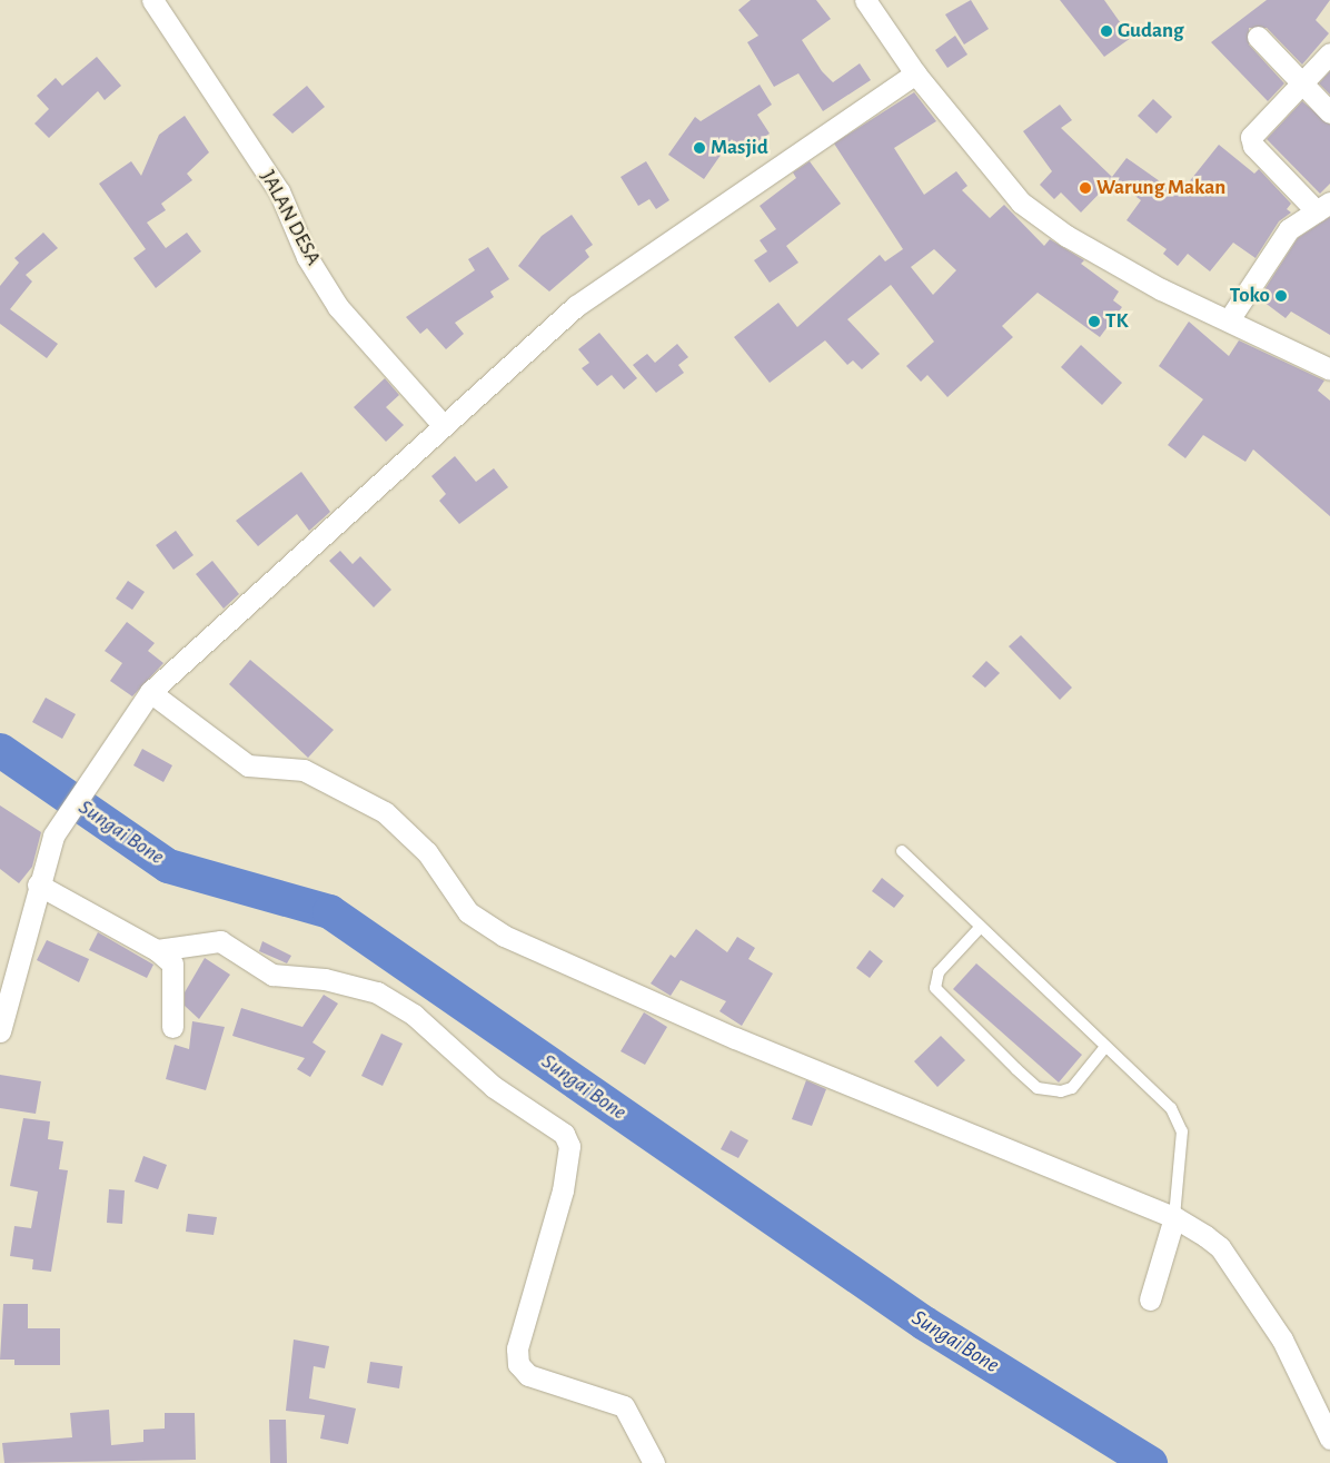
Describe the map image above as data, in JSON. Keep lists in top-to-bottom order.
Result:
{
  "streets": {
    "street": ["JALAN DESA"]
  },
  "water": ["Sungai Bone"],
  "places": [
    "Gudang",
    "Masjid",
    "Warung Makan",
    "Toko",
    "TK"
  ]
}
